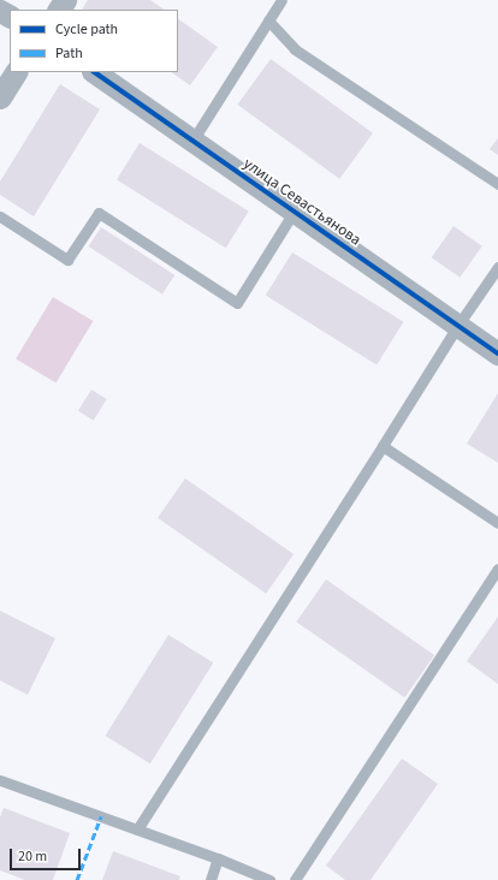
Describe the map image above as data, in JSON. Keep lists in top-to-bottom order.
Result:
{
  "streets": {
    "street": ["улица Севастьянова"]
  },
  "legend": ["Cycle path", "Path"],
  "scale_bar": "20 m"
}
